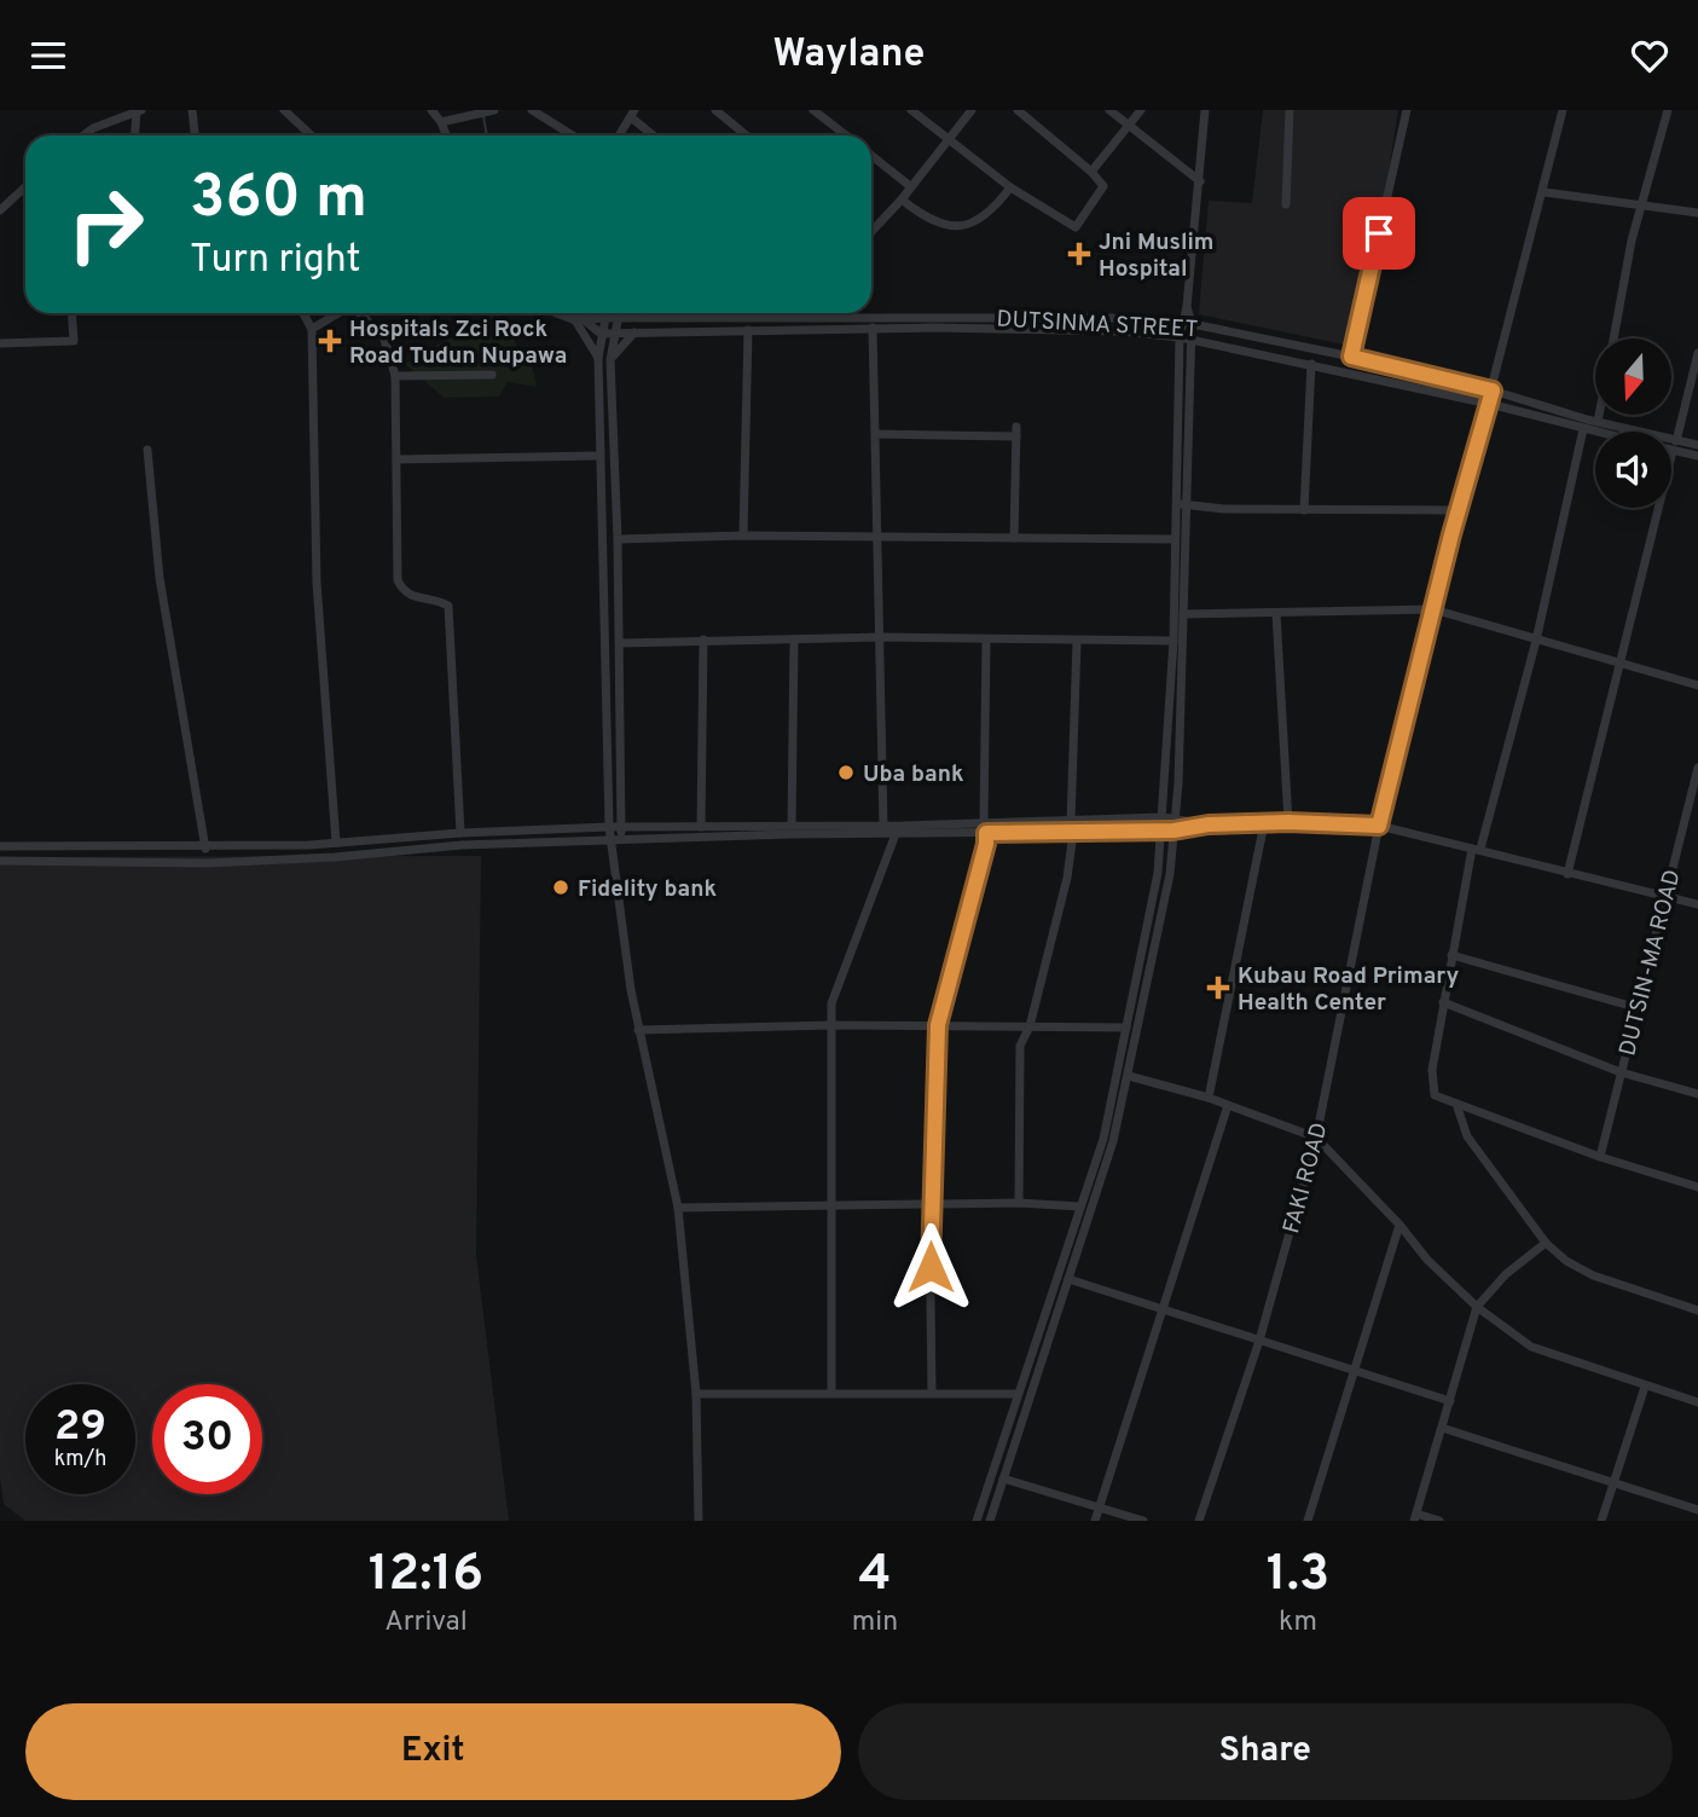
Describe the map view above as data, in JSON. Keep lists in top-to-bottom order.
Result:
{
  "streets": {
    "street": ["DUTSINMA STREET", "DUTSIN-MA ROAD", "FAKI ROAD"]
  },
  "crossings": [
    ["DUTSINMA STREET", "FAKI ROAD"]
  ],
  "places": {
    "health": ["Jni Muslim Hospital", "Hospitals Zci Rock Road Tudun Nupawa", "Kubau Road Primary Health Center"],
    "other": ["Uba bank", "Fidelity bank"]
  },
  "north": "bottom",
  "page": {
    "header": "Waylane",
    "turn": ["360 m", "Turn right"],
    "speed": "29 km/h",
    "limit": "30",
    "eta": [
      "12:16",
      "Arrival",
      "4",
      "min",
      "1.3",
      "km"
    ],
    "buttons": ["Exit", "Share"]
  }
}
